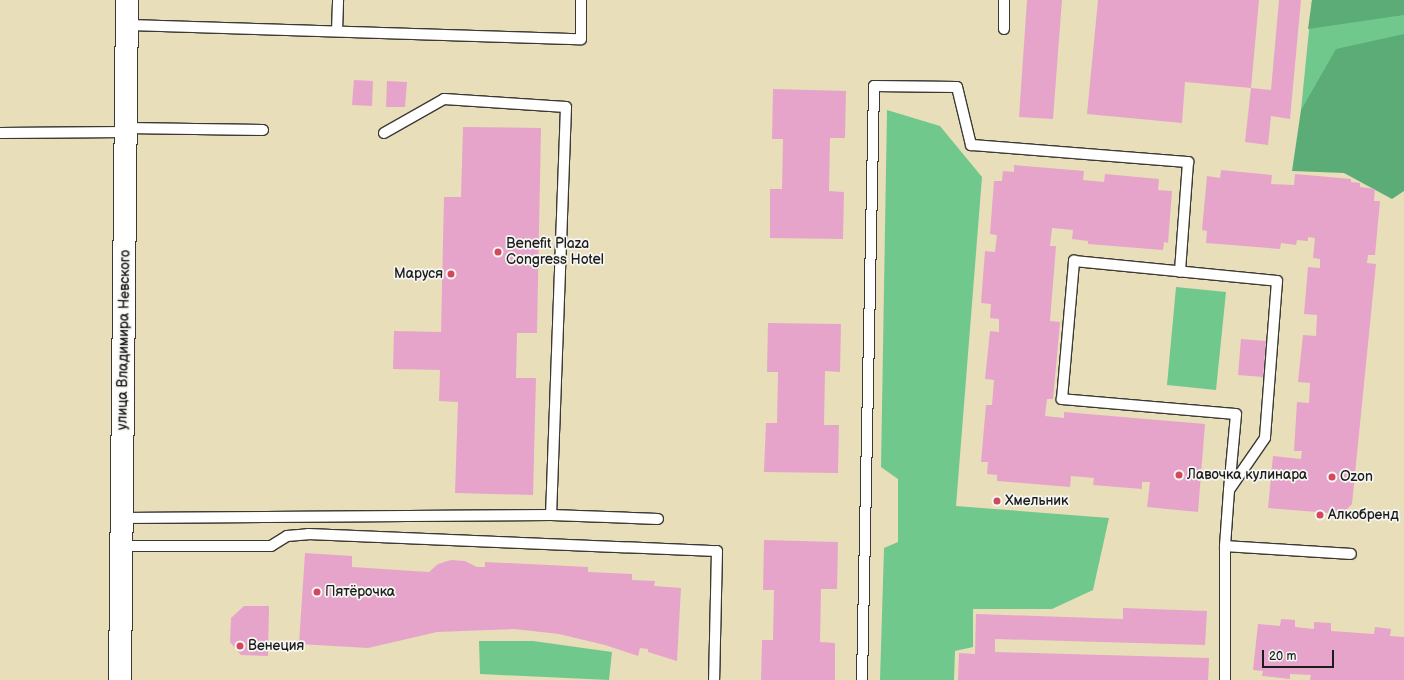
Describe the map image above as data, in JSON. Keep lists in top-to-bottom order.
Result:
{
  "streets": {
    "street": ["улица Владимира Невского"]
  },
  "places": [
    "Benefit Plaza Congress Hotel",
    "Маруся",
    "Лавочка кулинара",
    "Ozon",
    "Хмельник",
    "Алкобренд",
    "Пятёрочка",
    "Венеция"
  ],
  "scale_bar": "20 m"
}
